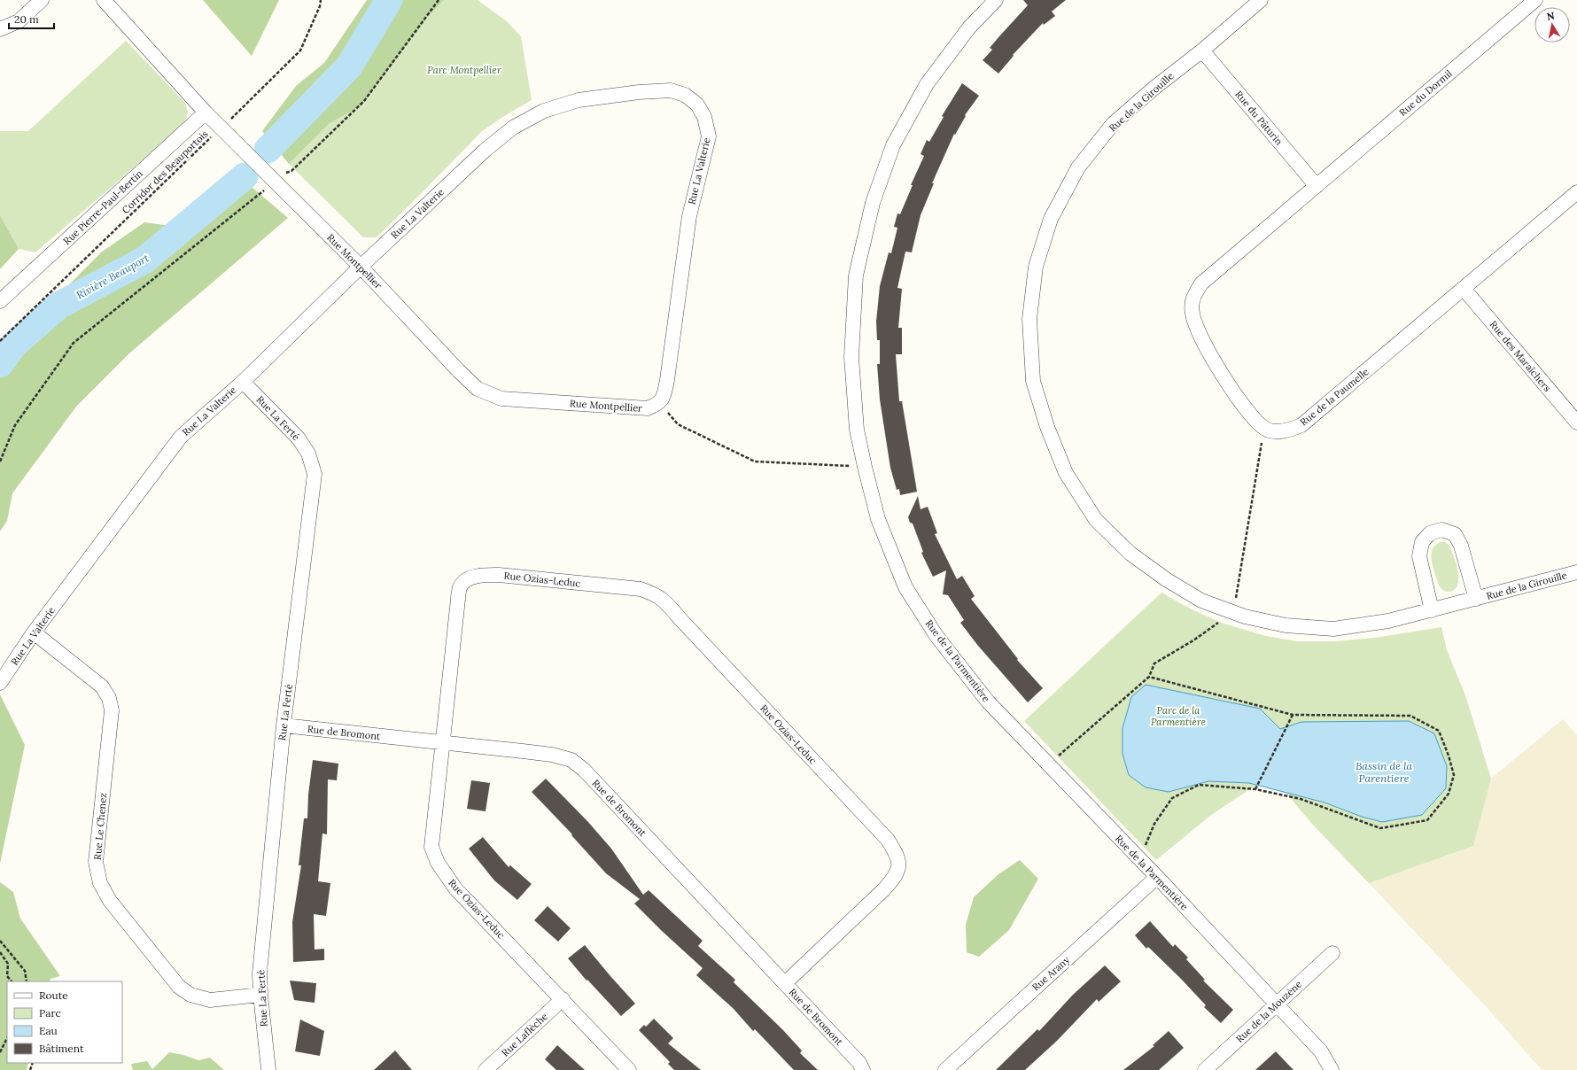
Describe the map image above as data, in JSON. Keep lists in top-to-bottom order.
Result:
{
  "streets": {
    "street": [
      "Rue du Dormil",
      "Rue de la Girouille",
      "Rue du Pâturin",
      "Rue La Valterie",
      "Rue Pierre-Paul-Bertin",
      "Rue Montpellier",
      "Rue des Maraîchers",
      "Rue de la Paumelle",
      "Rue La Ferté",
      "Rue Ozias-Leduc",
      "Rue de la Parmentière",
      "Rue de Bromont",
      "Rue Le Chenez",
      "Rue Arany",
      "Rue de la Mouzène",
      "Rue Laflèche"
    ],
    "path": ["Corridor des Beauportois"]
  },
  "crossings": [
    ["Rue du Dormil", "Rue du Pâturin"],
    ["Rue de la Girouille", "Rue du Pâturin"],
    ["Rue La Valterie", "Rue Montpellier"],
    ["Rue La Valterie", "Rue La Ferté"],
    ["Rue La Valterie", "Rue Le Chenez"],
    ["Corridor des Beauportois", "Rue Montpellier"],
    ["Rue Pierre-Paul-Bertin", "Rue Montpellier"],
    ["Rue des Maraîchers", "Rue de la Paumelle"],
    ["Rue La Ferté", "Rue de Bromont"],
    ["Rue La Ferté", "Rue Le Chenez"],
    ["Rue Ozias-Leduc", "Rue de Bromont"],
    ["Rue Ozias-Leduc", "Rue Laflèche"],
    ["Rue de la Parmentière", "Rue Arany"],
    ["Rue de la Parmentière", "Rue de la Mouzène"]
  ],
  "water": ["Rivière Beauport", "Bassin de la Parentiere"],
  "parks": ["Parc Montpellier", "Parc de la Parmentière"],
  "legend": [
    "Route",
    "Parc",
    "Eau",
    "Bâtiment"
  ],
  "scale_bar": "20 m",
  "north": "top"
}
